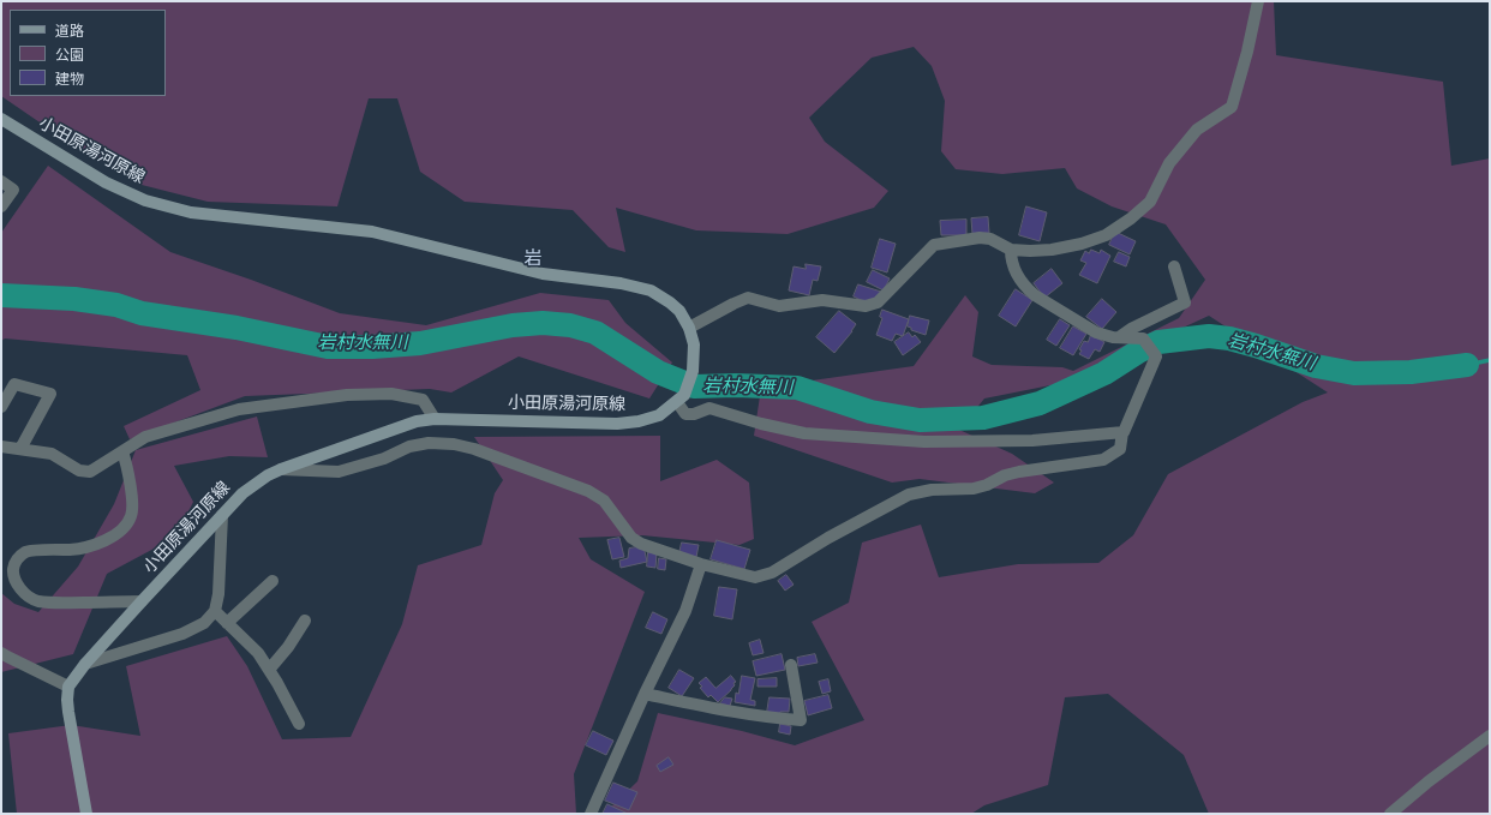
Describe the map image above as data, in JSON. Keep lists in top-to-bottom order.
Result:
{
  "streets": {
    "main road": ["小田原湯河原線"]
  },
  "districts": ["岩"],
  "water": ["岩村水無川"],
  "legend": ["道路", "公園", "建物"]
}
